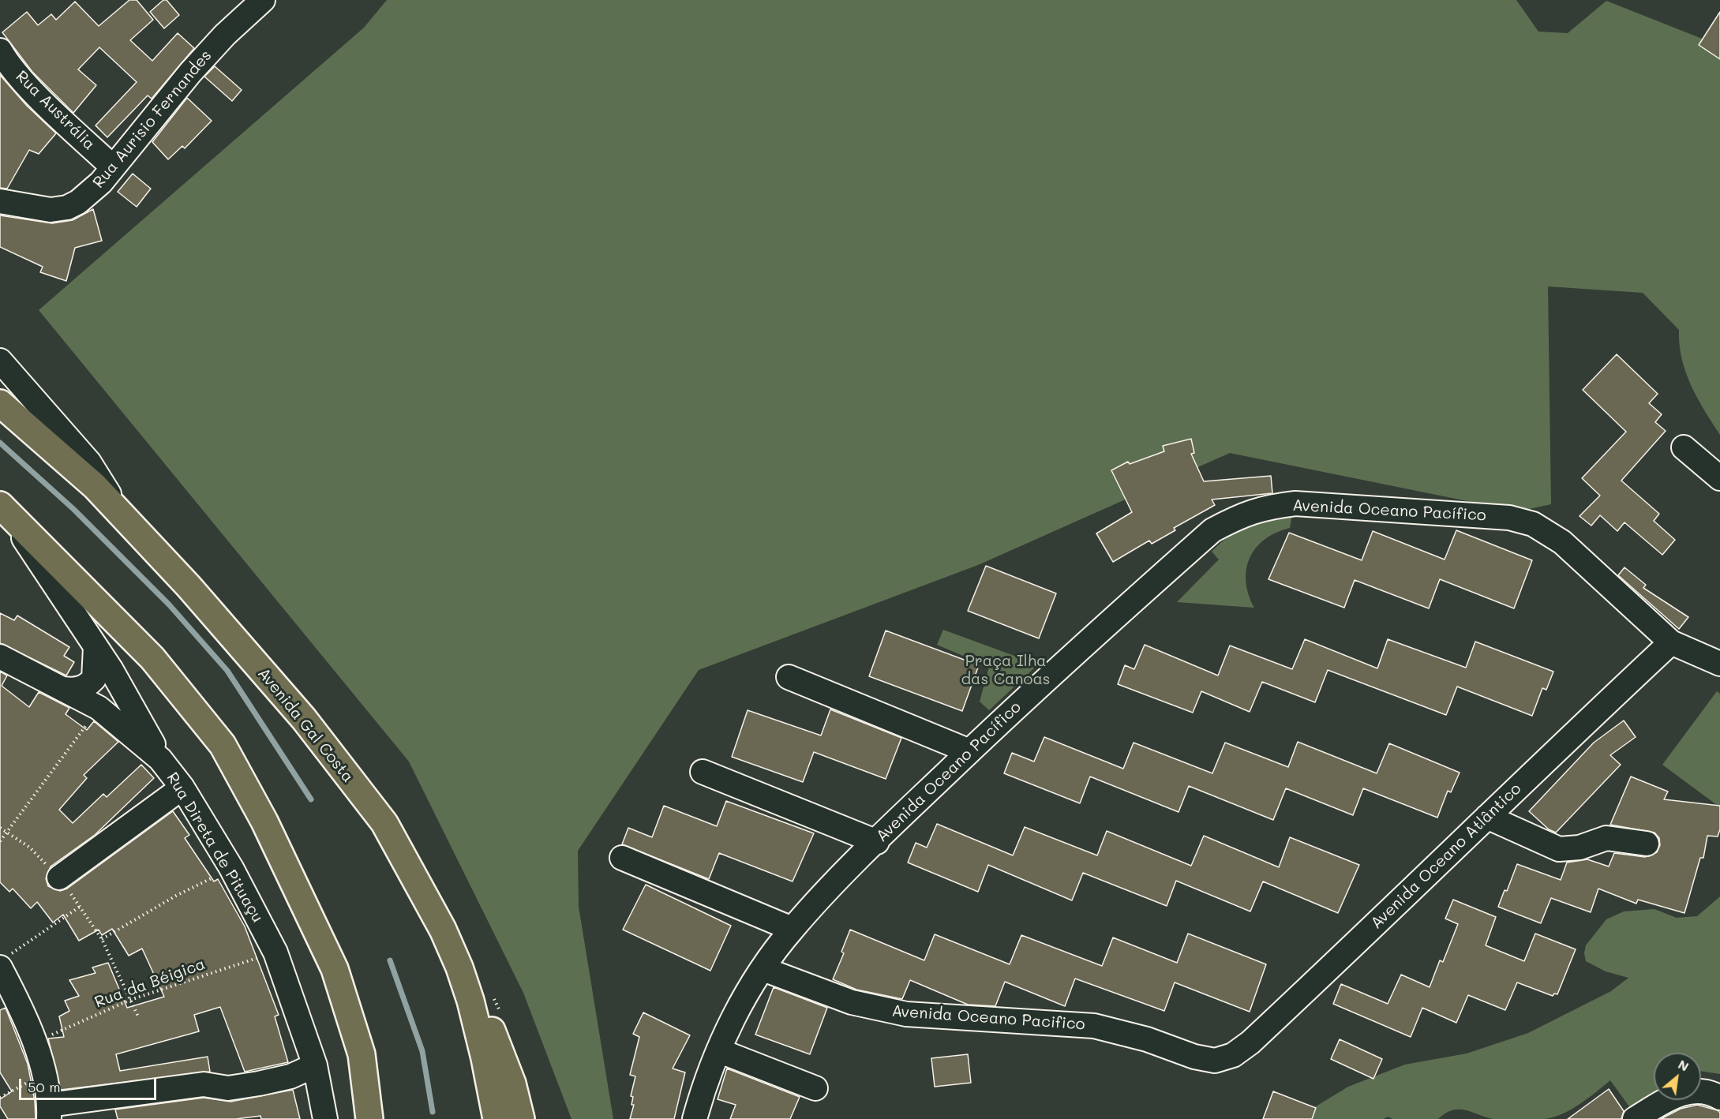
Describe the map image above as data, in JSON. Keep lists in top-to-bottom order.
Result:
{
  "streets": {
    "main road": ["Avenida Gal Costa"],
    "street": [
      "Rua Austrália",
      "Rua Aurisio Fernandes",
      "Avenida Oceano Pacífico",
      "Rua Direta de Pituaçu",
      "Avenida Oceano Atlântico",
      "Avenida Oceano Pacifico"
    ],
    "path": ["Rua da Béigica"]
  },
  "crossings": [
    ["Rua Austrália", "Rua Aurisio Fernandes"],
    ["Avenida Oceano Pacífico", "Avenida Oceano Atlântico"],
    ["Avenida Oceano Pacífico", "Avenida Oceano Pacifico"],
    ["Rua Direta de Pituaçu", "Rua da Béigica"],
    ["Avenida Oceano Atlântico", "Avenida Oceano Pacifico"]
  ],
  "parks": ["Praça Ilha das Canoas"],
  "scale_bar": "50 m",
  "north": "top right"
}
